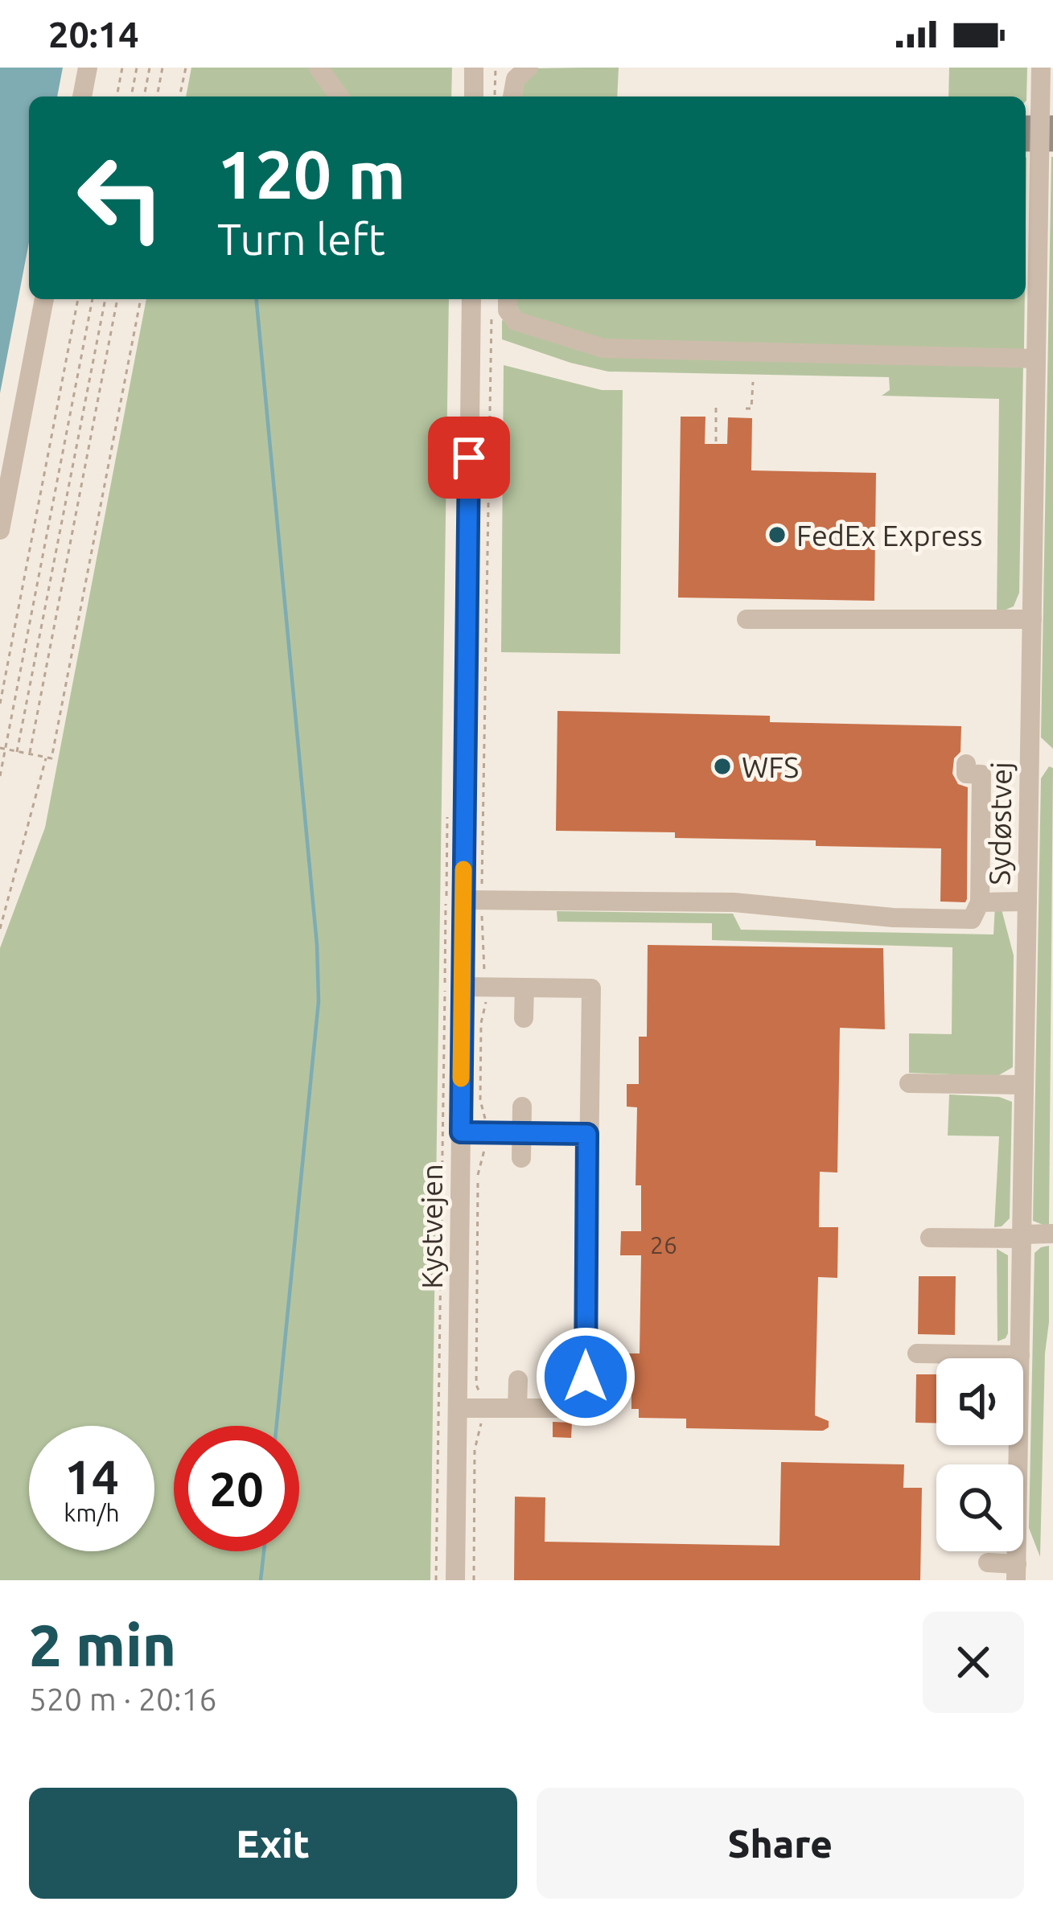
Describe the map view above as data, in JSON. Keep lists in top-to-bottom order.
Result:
{
  "streets": {
    "street": ["Sydøstvej", "Kystvejen"]
  },
  "places": ["FedEx Express", "WFS"],
  "house_numbers": ["26"],
  "page": {
    "status": "20:14",
    "turn": ["120 m", "Turn left"],
    "speed": "14 km/h",
    "limit": "20",
    "heading": ["2 min", "520 m · 20:16"],
    "buttons": ["Exit", "Share"]
  }
}
